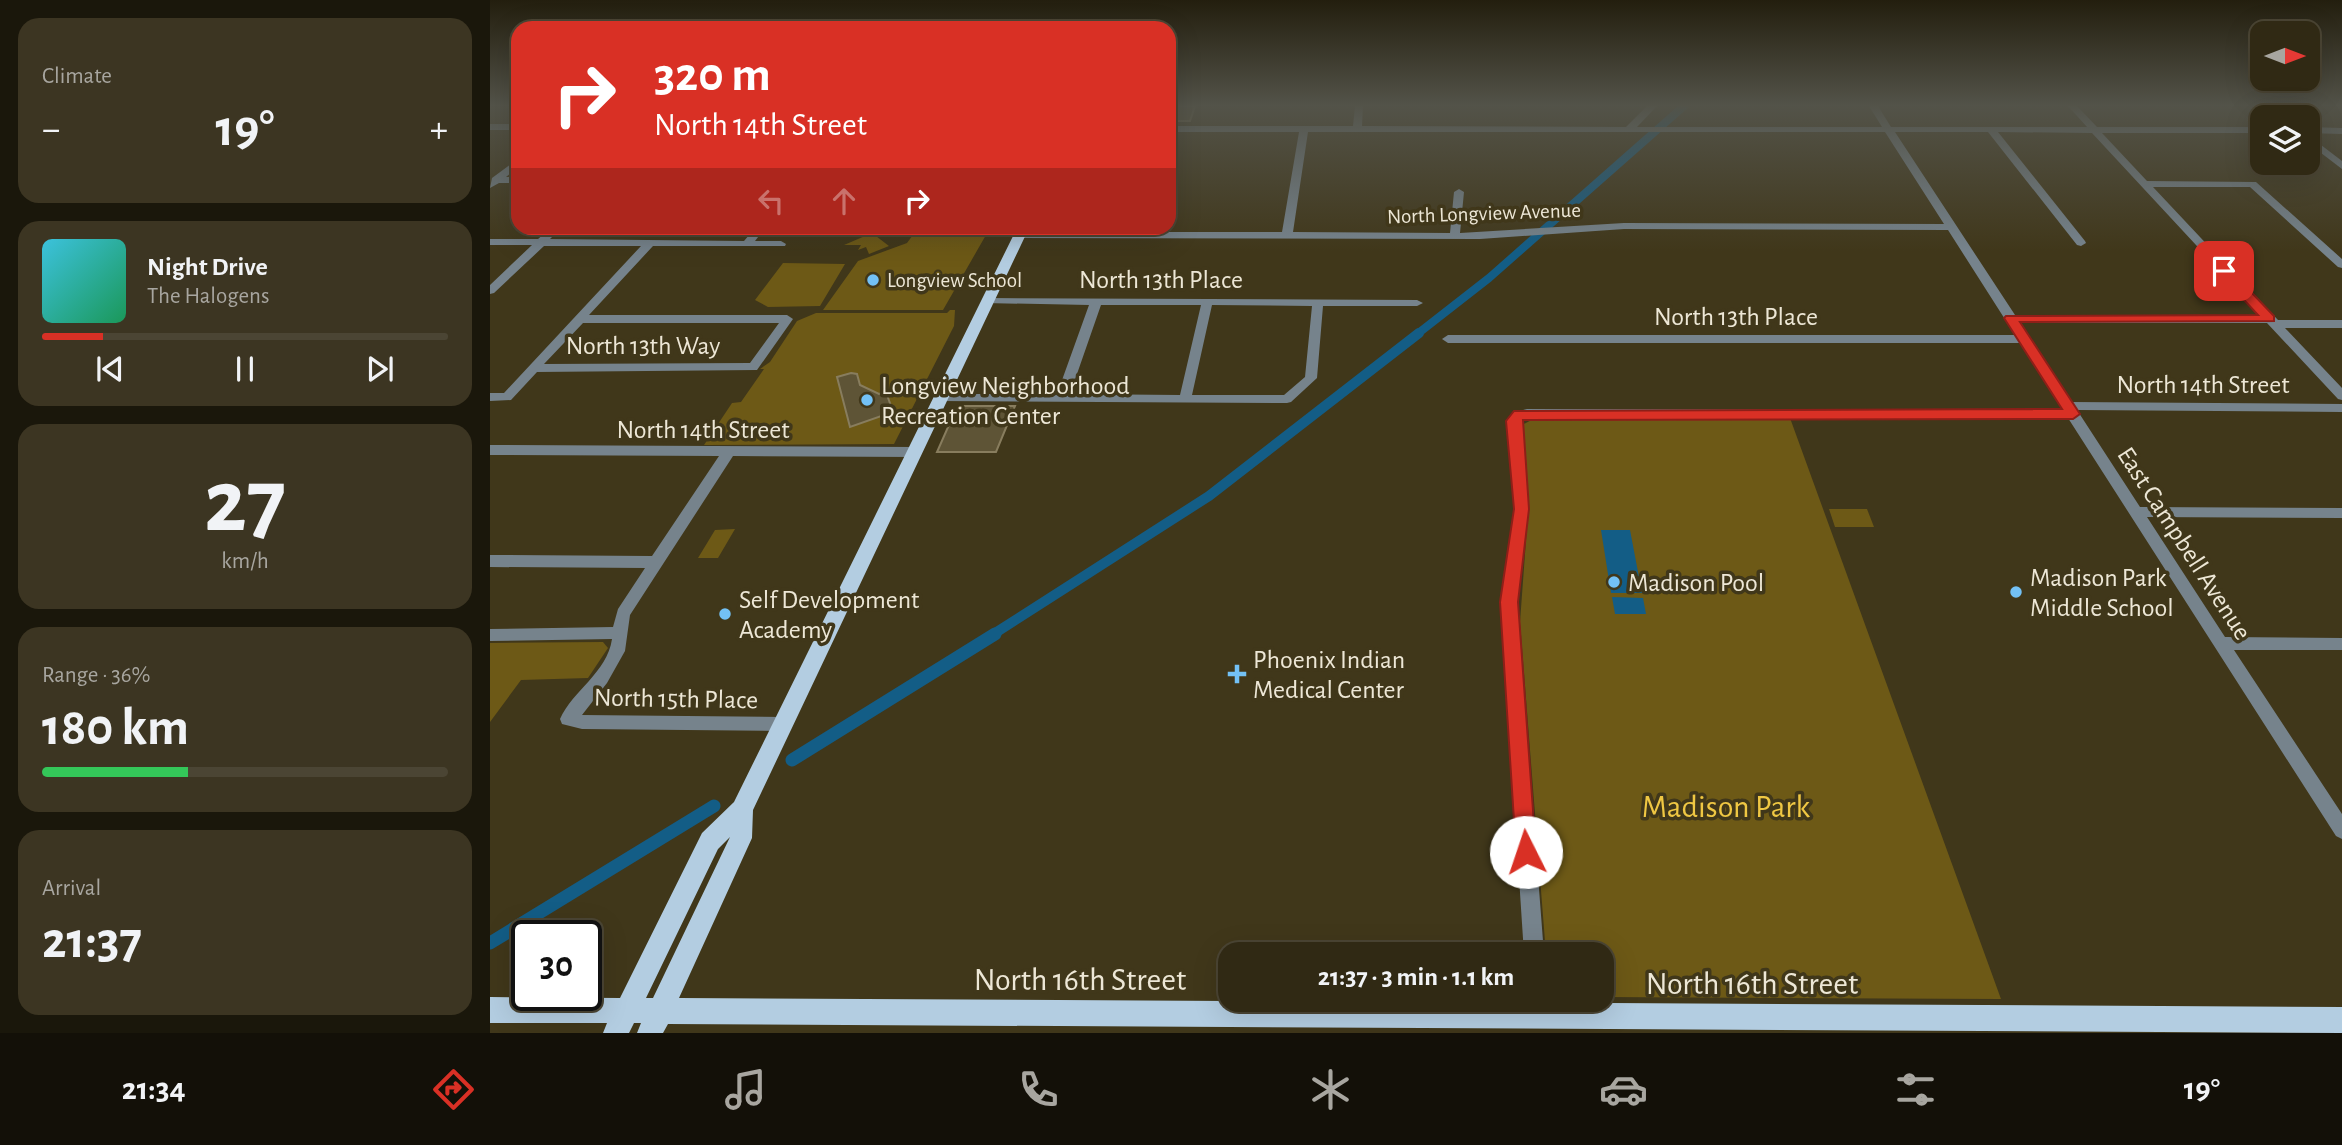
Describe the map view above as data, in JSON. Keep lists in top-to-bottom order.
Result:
{
  "streets": {
    "main road": ["North 16th Street"],
    "street": [
      "North Longview Avenue",
      "North 13th Place",
      "North 13th Way",
      "North 14th Street",
      "East Campbell Avenue",
      "North 15th Place"
    ]
  },
  "crossings": [
    ["North Longview Avenue", "East Campbell Avenue"],
    ["North 13th Place", "East Campbell Avenue"],
    ["North 14th Street", "East Campbell Avenue"]
  ],
  "parks": ["Madison Park"],
  "places": {
    "other": [
      "Longview School",
      "Longview Neighborhood Recreation Center",
      "Madison Pool",
      "Madison Park Middle School",
      "Self Development Academy"
    ],
    "health": ["Phoenix Indian Medical Center"]
  },
  "north": "right",
  "page": {
    "tile": [
      "Climate",
      ["27", "km/h"],
      ["Range · 36%", "180 km"],
      ["Arrival", "21:37"]
    ],
    "turn": ["320 m", "North 14th Street"],
    "heat": ["−", "19°", "+"],
    "song": ["Night Drive", "The Halogens"],
    "limit": "30",
    "trip": "21:37 · 3 min · 1.1 km",
    "tabs": ["21:34", "19°"]
  }
}
